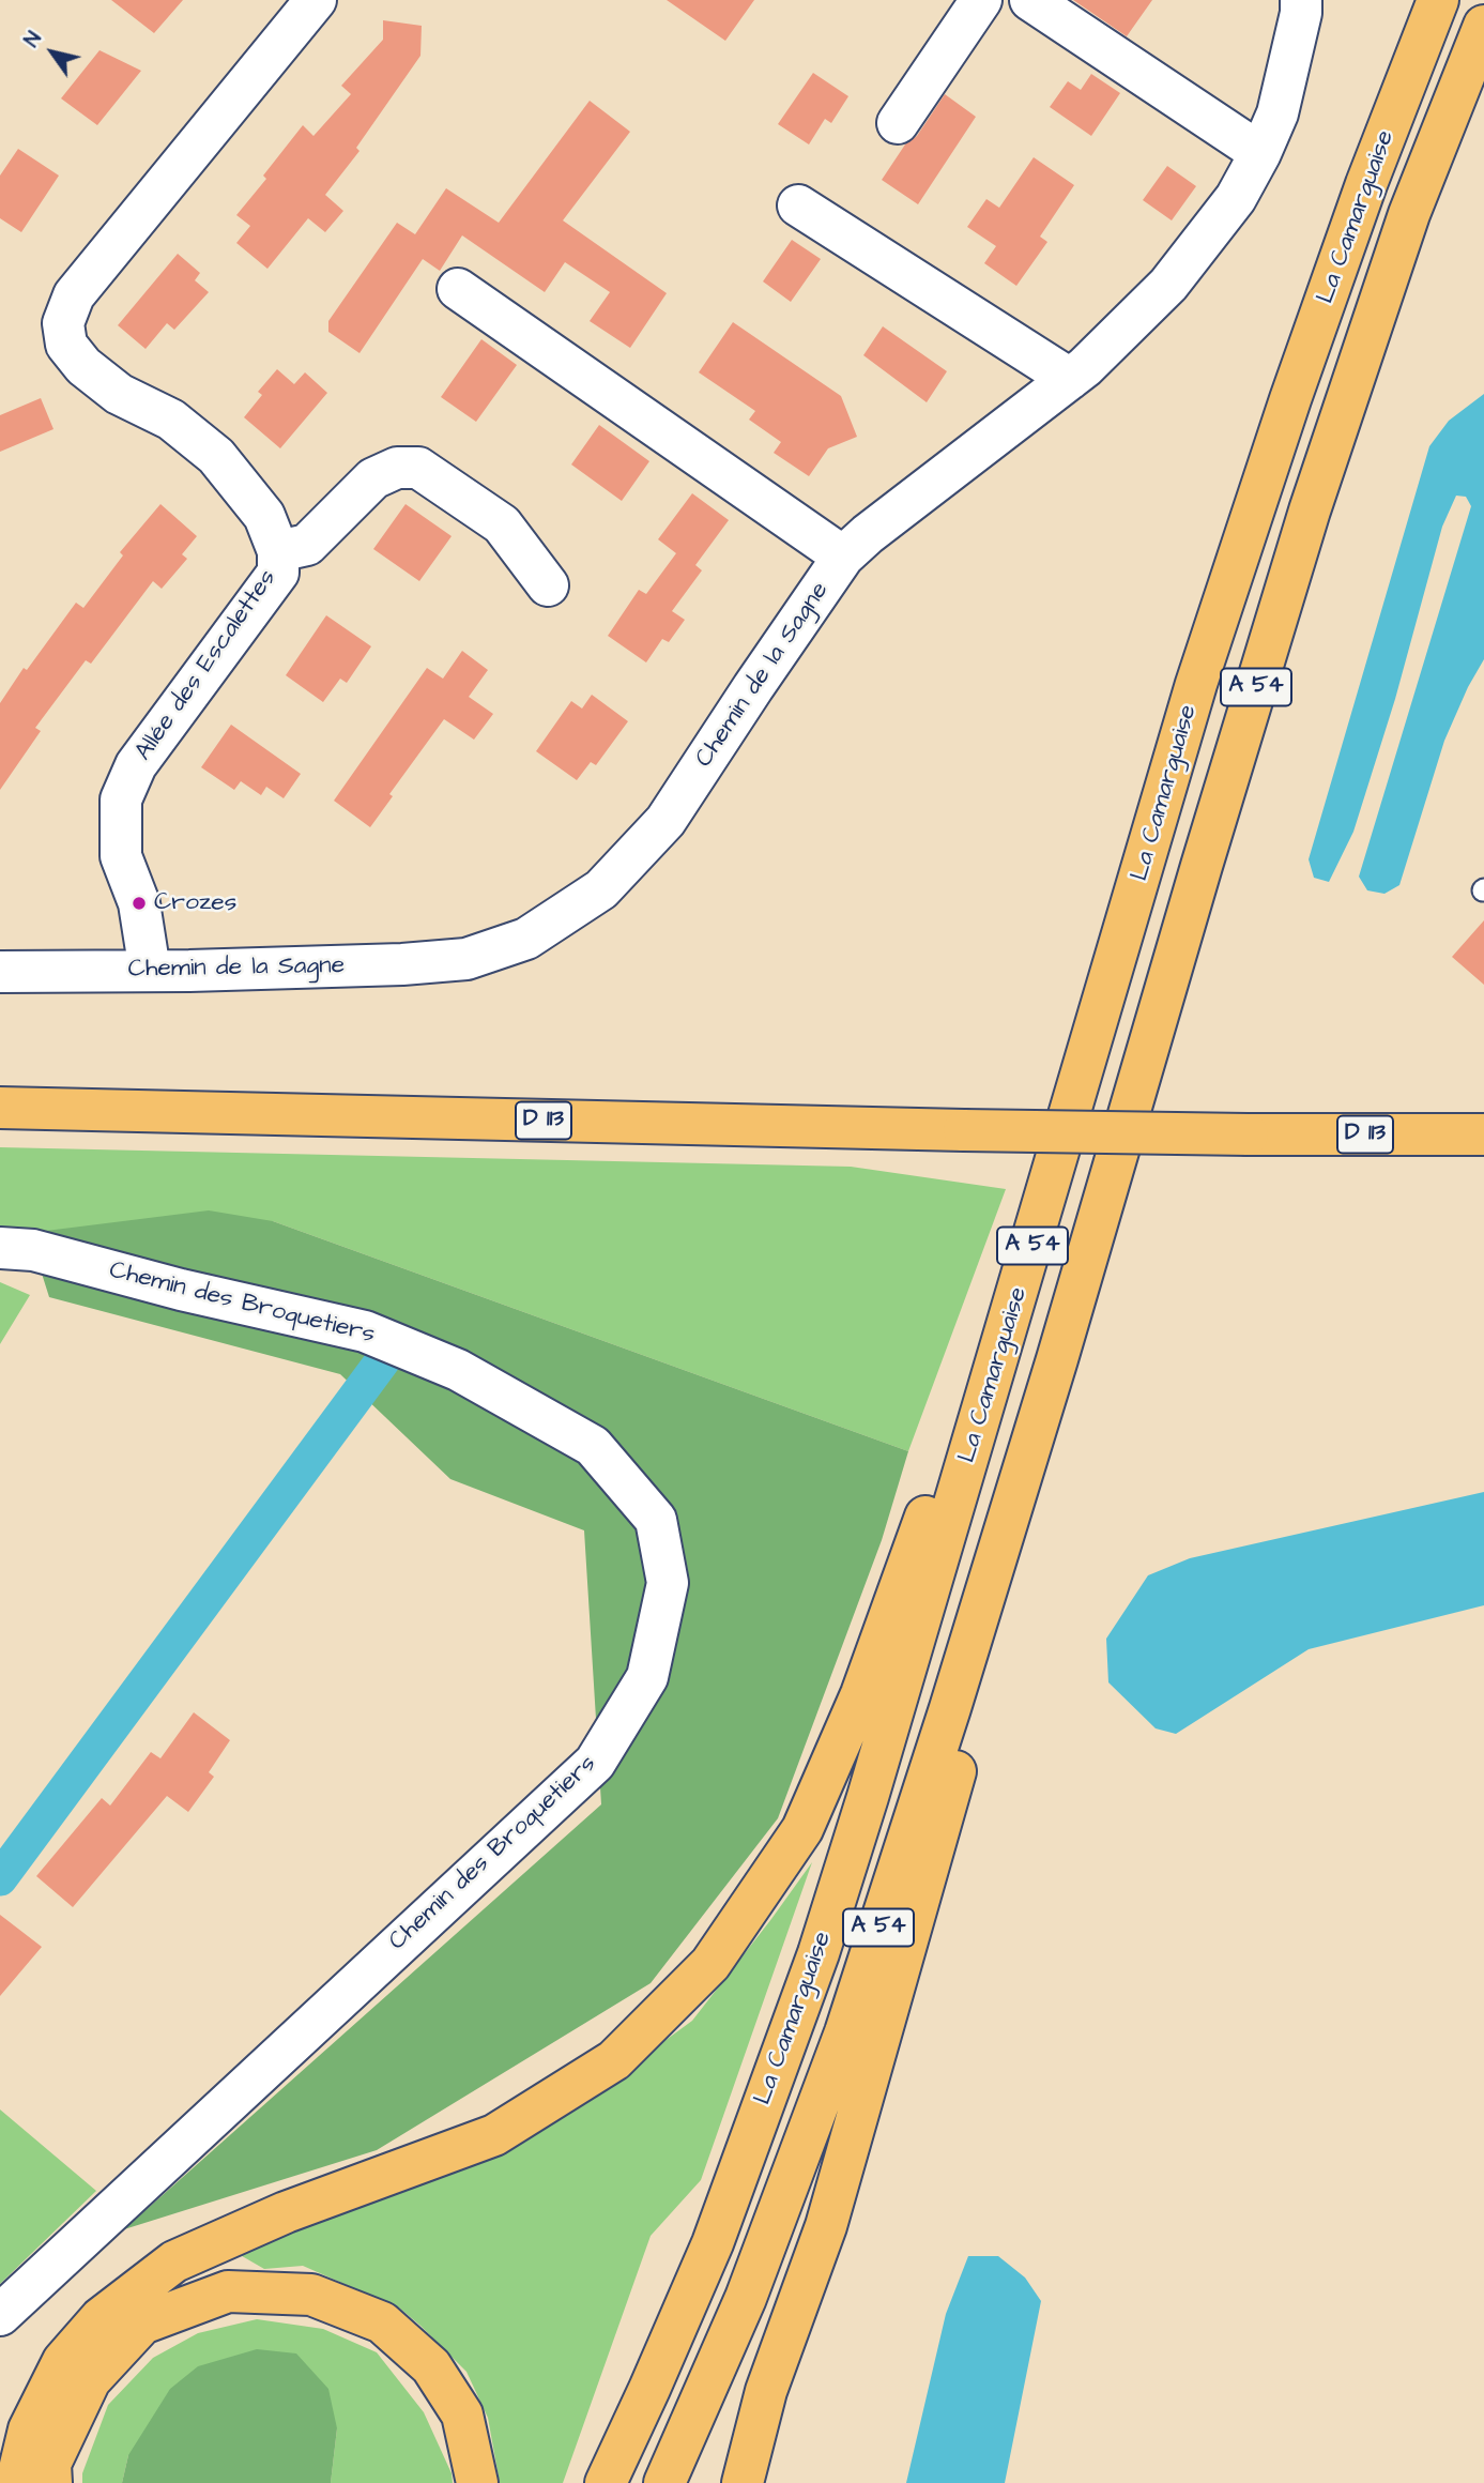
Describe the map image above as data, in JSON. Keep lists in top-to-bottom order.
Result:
{
  "streets": {
    "main road": ["La Camarguaise", "A 54", "D 113"],
    "street": ["Allée des Escalettes", "Chemin de la Sagne", "Chemin des Broquetiers"]
  },
  "crossings": [
    ["Allée des Escalettes", "Chemin de la Sagne"]
  ],
  "places": ["Crozes"],
  "north": "top left"
}
